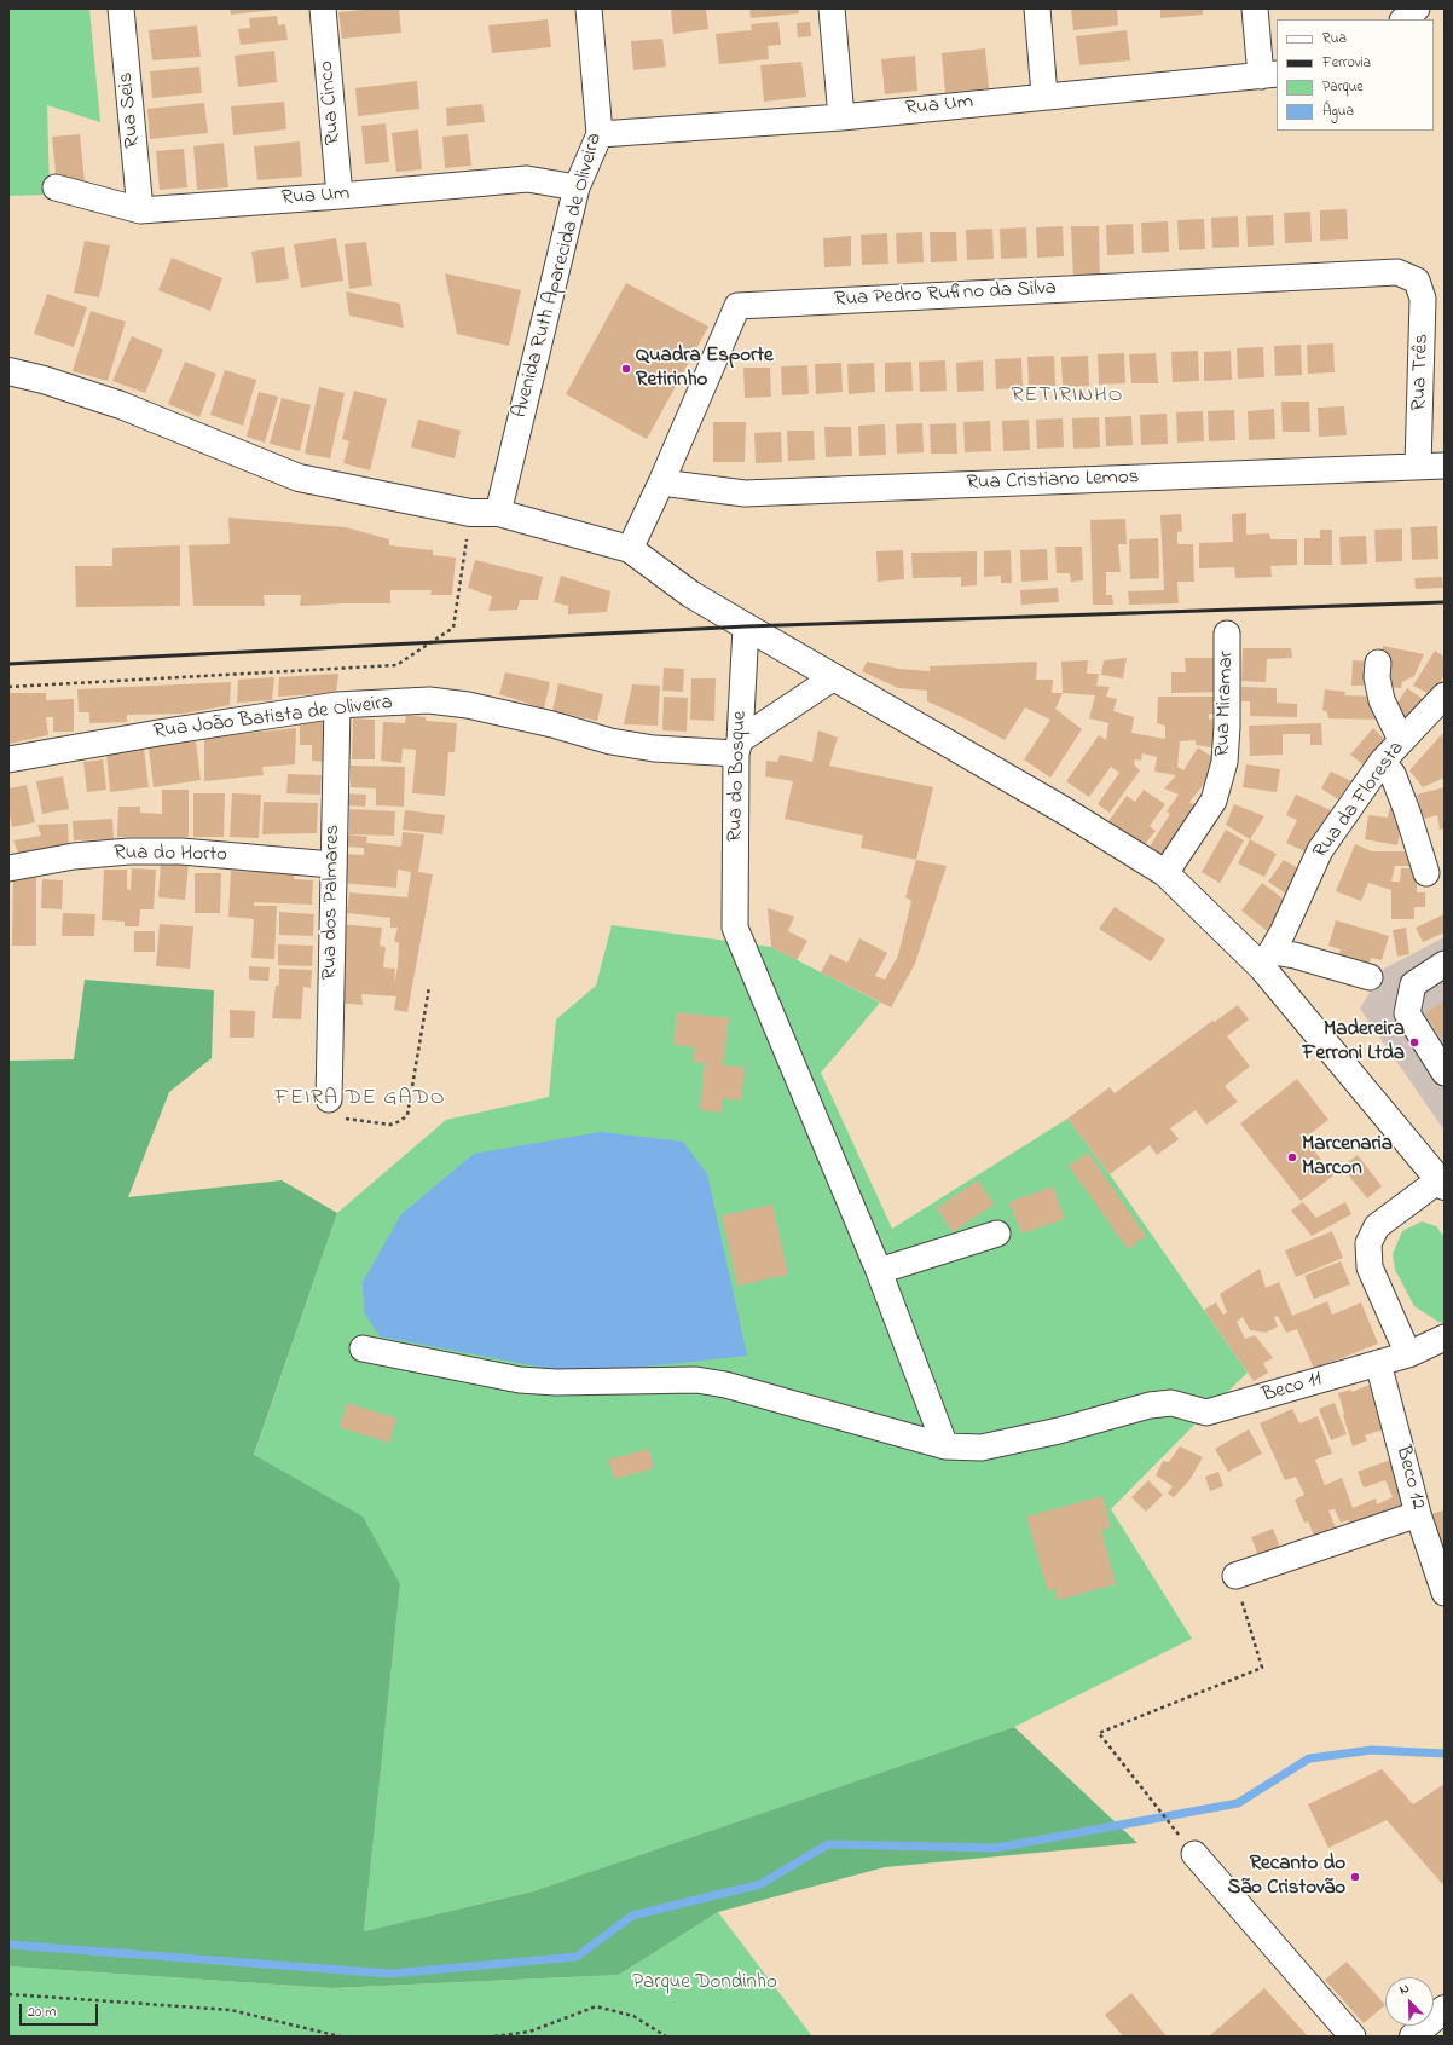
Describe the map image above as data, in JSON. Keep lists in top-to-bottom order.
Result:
{
  "streets": {
    "street": [
      "Rua Cinco",
      "Rua Um",
      "Rua Seis",
      "Avenida Ruth Aparecida de Oliveira",
      "Rua Pedro Rufino da Silva",
      "Rua Três",
      "Rua Cristiano Lemos",
      "Rua Miramar",
      "Rua João Batista de Oliveira",
      "Rua do Bosque",
      "Rua da Floresta",
      "Rua do Horto",
      "Rua dos Palmares",
      "Beco 11",
      "Beco 12"
    ]
  },
  "crossings": [
    ["Rua Cinco", "Rua Um"],
    ["Rua Um", "Rua Seis"],
    ["Rua Um", "Avenida Ruth Aparecida de Oliveira"],
    ["Rua Pedro Rufino da Silva", "Rua Três"],
    ["Rua Pedro Rufino da Silva", "Rua Cristiano Lemos"],
    ["Rua Três", "Rua Cristiano Lemos"],
    ["Rua João Batista de Oliveira", "Rua do Bosque"],
    ["Rua João Batista de Oliveira", "Rua dos Palmares"],
    ["Rua do Horto", "Rua dos Palmares"],
    ["Beco 11", "Beco 12"]
  ],
  "districts": ["RETIRINHO", "FEIRA DE GADO"],
  "parks": ["Parque Dondinho"],
  "places": [
    "Quadra Esporte Retirinho",
    "Madereira Ferroni Ltda",
    "Marcenaria Marcon",
    "Recanto do São Cristovão"
  ],
  "legend": [
    "Rua",
    "Ferrovia",
    "Parque",
    "Água"
  ],
  "scale_bar": "20 m",
  "north": "top left"
}
